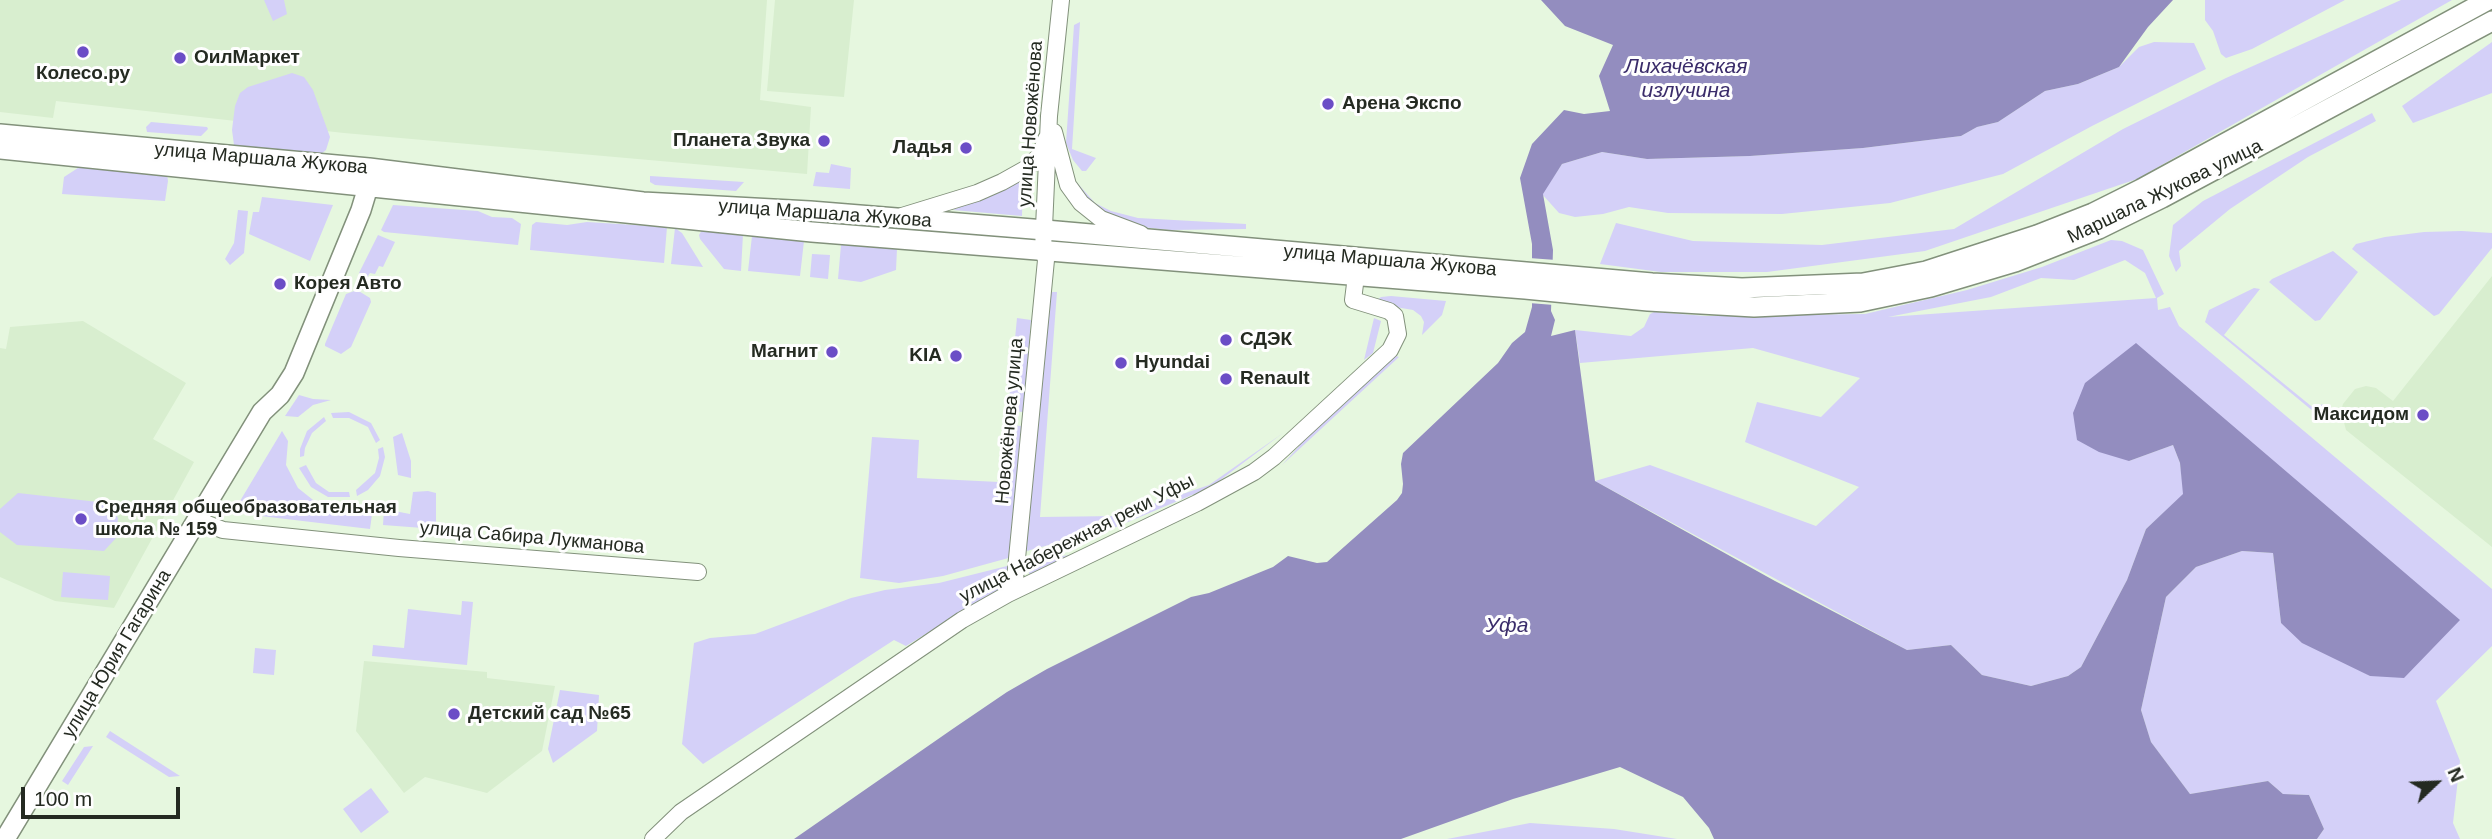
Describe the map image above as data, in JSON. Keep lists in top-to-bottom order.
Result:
{
  "streets": {
    "main road": ["улица Маршала Жукова", "Маршала Жукова улица", "улица Юрия Гагарина"],
    "street": [
      "улица Новожёнова",
      "Новожёнова улица",
      "улица Сабира Лукманова",
      "улица Набережная реки Уфы"
    ]
  },
  "crossings": [
    ["улица Новожёнова", "улица Маршала Жукова"],
    ["улица Новожёнова", "Новожёнова улица"],
    ["улица Маршала Жукова", "Маршала Жукова улица"],
    ["улица Маршала Жукова", "Новожёнова улица"],
    ["улица Маршала Жукова", "улица Набережная реки Уфы"],
    ["улица Маршала Жукова", "улица Юрия Гагарина"],
    ["Новожёнова улица", "улица Набережная реки Уфы"],
    ["улица Сабира Лукманова", "улица Юрия Гагарина"]
  ],
  "water": ["Лихачёвская излучина", "Уфа"],
  "places": [
    "Колесо.ру",
    "ОилМаркет",
    "Арена Экспо",
    "Планета Звука",
    "Ладья",
    "Корея Авто",
    "СДЭК",
    "Магнит",
    "KIA",
    "Hyundai",
    "Renault",
    "Максидом",
    "Средняя общеобразовательная школа № 159",
    "Детский сад №65"
  ],
  "scale_bar": "100 m",
  "north": "top right"
}
